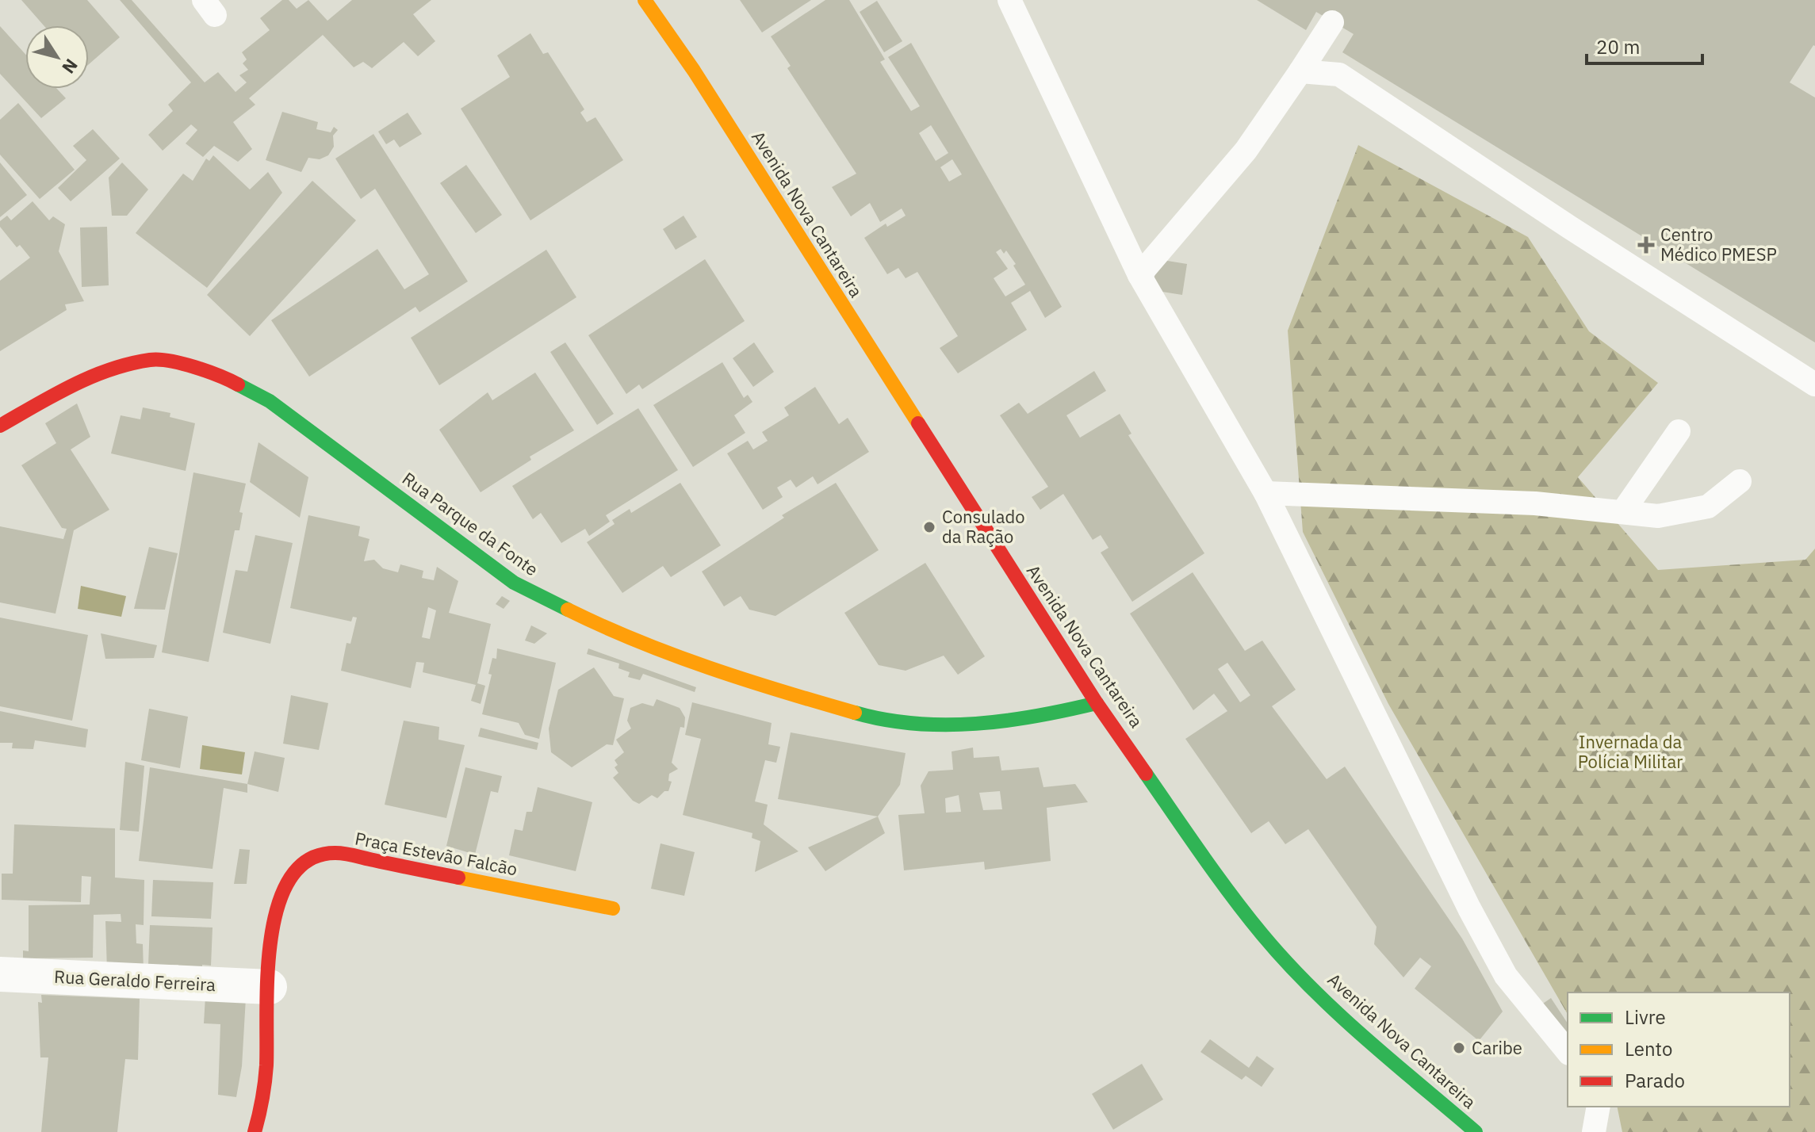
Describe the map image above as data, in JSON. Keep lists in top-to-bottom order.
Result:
{
  "streets": {
    "street": [
      "Avenida Nova Cantareira",
      "Rua Parque da Fonte",
      "Praça Estevão Falcão",
      "Rua Geraldo Ferreira"
    ]
  },
  "crossings": [
    ["Avenida Nova Cantareira", "Rua Parque da Fonte"],
    ["Praça Estevão Falcão", "Rua Geraldo Ferreira"]
  ],
  "parks": ["Invernada da Polícia Militar"],
  "places": {
    "health": ["Centro Médico PMESP"],
    "other": ["Consulado da Ração", "Caribe"]
  },
  "legend": ["Livre", "Lento", "Parado"],
  "scale_bar": "20 m",
  "north": "bottom right"
}
